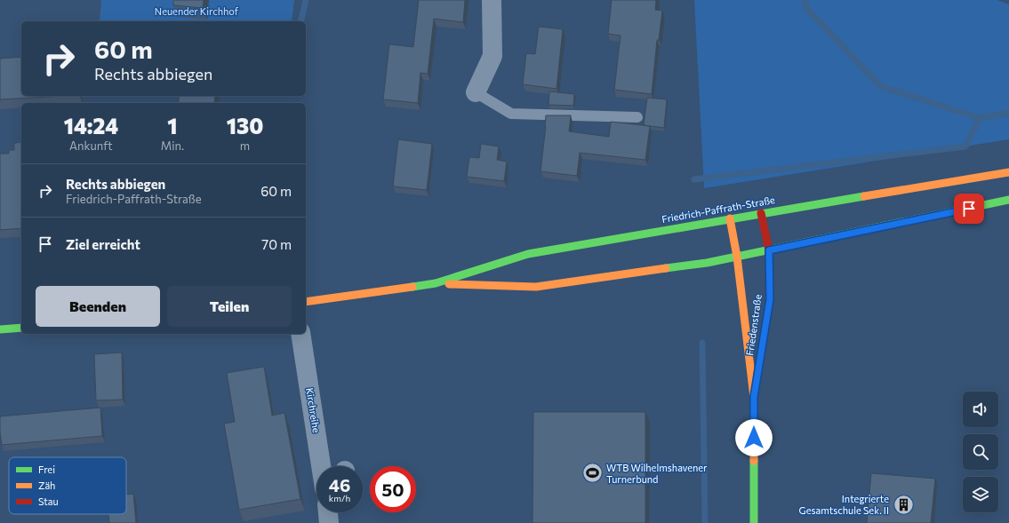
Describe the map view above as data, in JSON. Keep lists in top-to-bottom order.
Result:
{
  "streets": {
    "main road": ["Friedrich-Paffrath-Straße", "Friedenstraße"],
    "street": ["Kirchreihe"]
  },
  "crossings": [
    ["Friedrich-Paffrath-Straße", "Friedenstraße"]
  ],
  "parks": ["Neuender Kirchhof"],
  "places": {
    "sports": ["WTB Wilhelmshavener Turnerbund"],
    "building": ["Integrierte Gesamtschule Sek. II"]
  },
  "legend": ["Frei", "Zäh", "Stau"],
  "page": {
    "turn": ["60 m", "Rechts abbiegen"],
    "eta": [
      "14:24",
      "Ankunft",
      "1",
      "Min.",
      "130",
      "m"
    ],
    "list": [
      {
        "name": "Rechts abbiegen",
        "note": "Friedrich-Paffrath-Straße",
        "value": "60 m"
      },
      {
        "name": "Ziel erreicht",
        "value": "70 m"
      }
    ],
    "buttons": ["Beenden", "Teilen"],
    "speed": "46 km/h",
    "limit": "50"
  }
}
